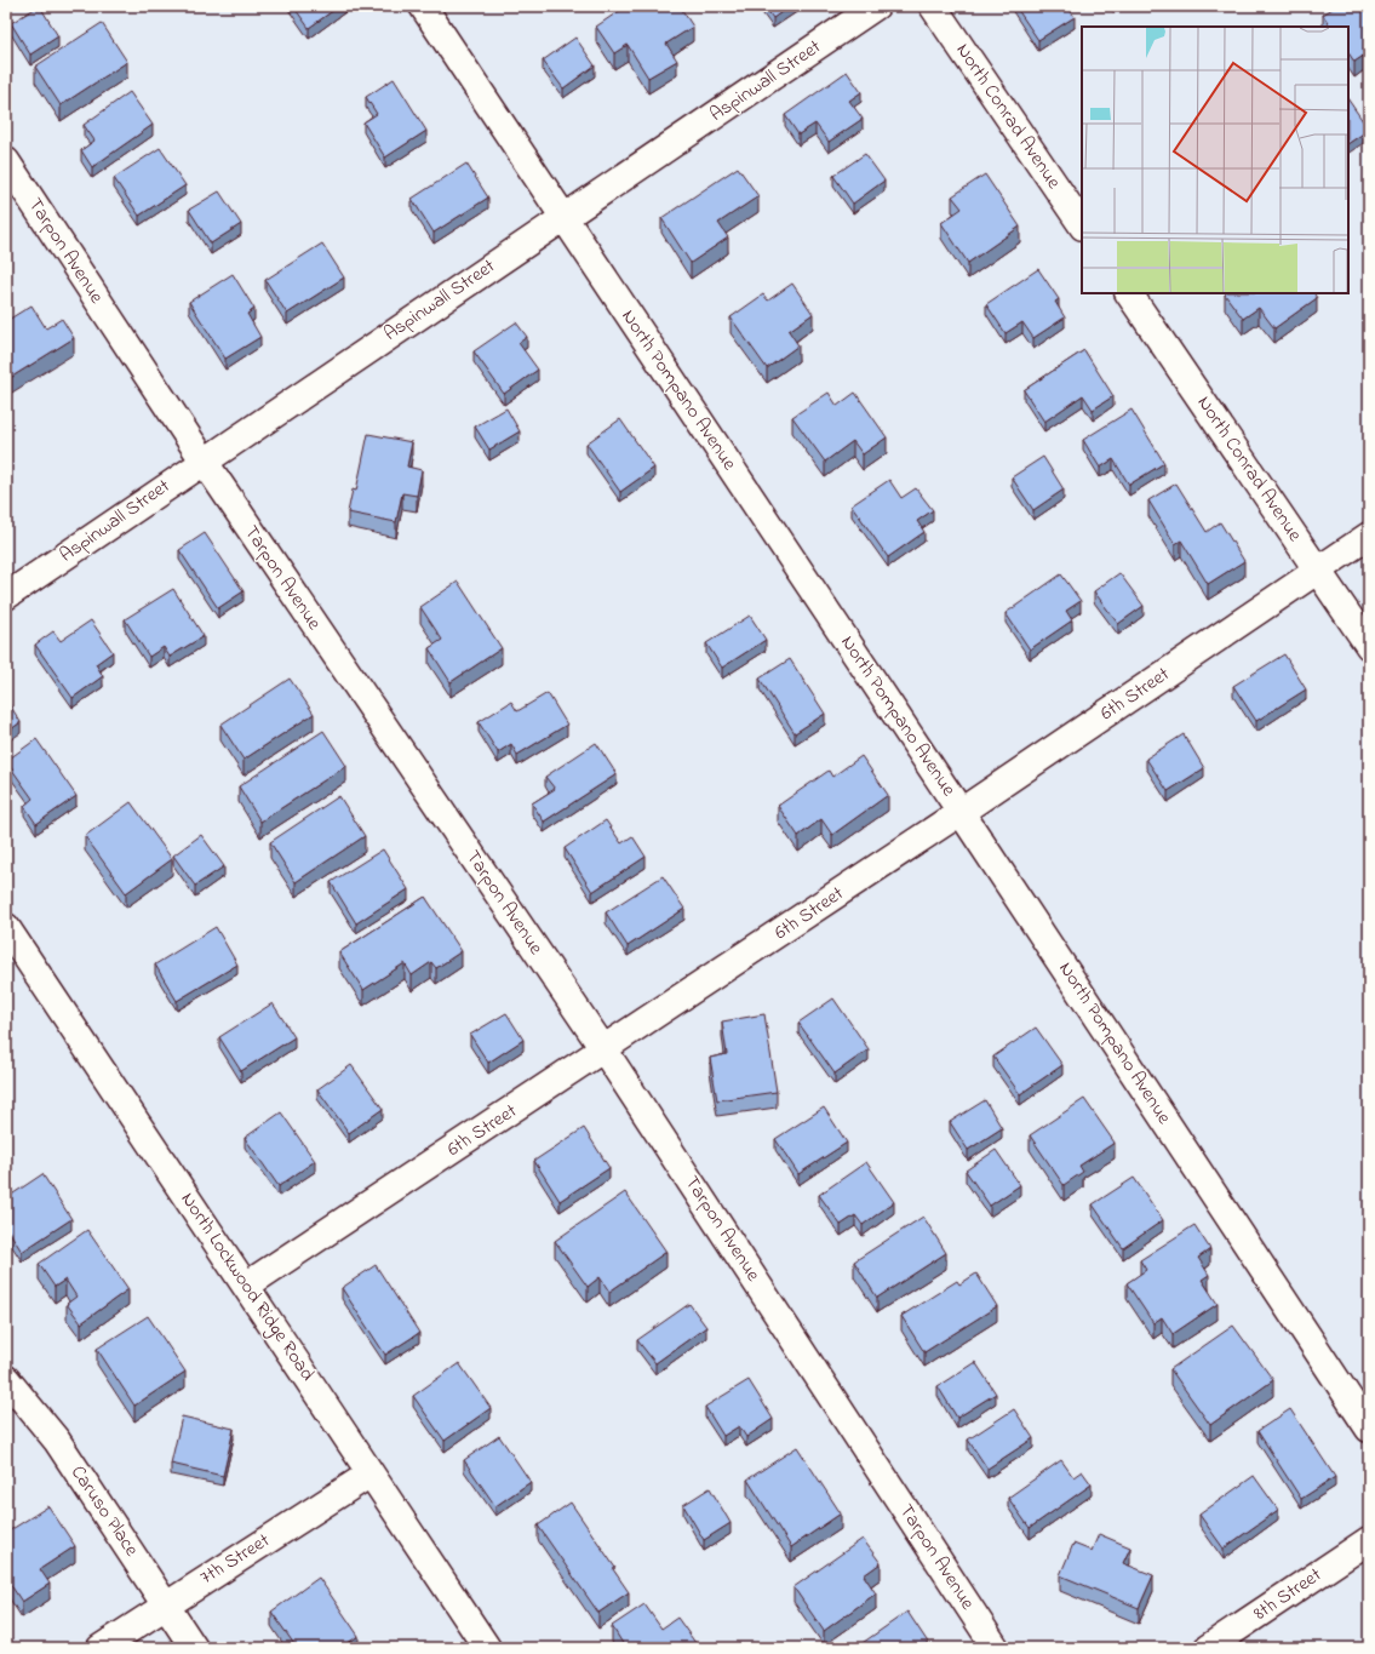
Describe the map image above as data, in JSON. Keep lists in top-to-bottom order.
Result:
{
  "streets": {
    "street": [
      "Aspinwall Street",
      "North Conrad Avenue",
      "Tarpon Avenue",
      "North Pompano Avenue",
      "6th Street",
      "North Lockwood Ridge Road",
      "Caruso Place",
      "7th Street",
      "8th Street"
    ]
  },
  "crossings": [
    ["Aspinwall Street", "Tarpon Avenue"],
    ["Aspinwall Street", "North Pompano Avenue"],
    ["North Conrad Avenue", "6th Street"],
    ["Tarpon Avenue", "6th Street"],
    ["North Pompano Avenue", "6th Street"],
    ["6th Street", "North Lockwood Ridge Road"],
    ["North Lockwood Ridge Road", "7th Street"],
    ["Caruso Place", "7th Street"]
  ]
}
